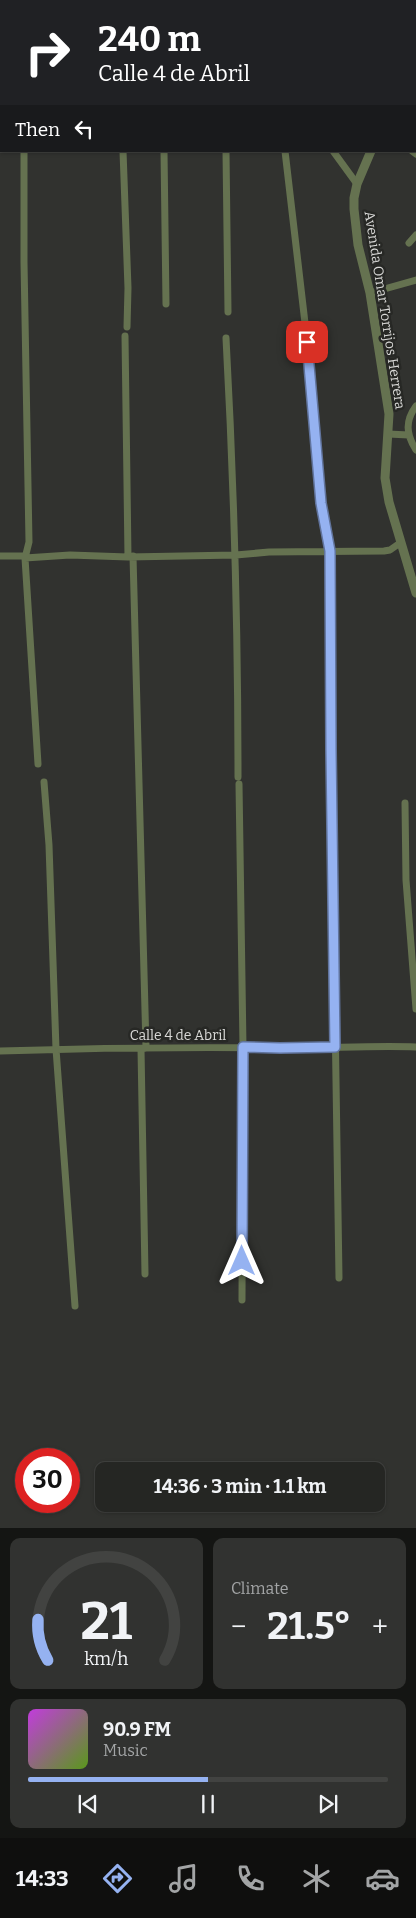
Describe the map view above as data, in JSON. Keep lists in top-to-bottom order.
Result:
{
  "streets": {
    "street": ["Avenida Omar Torrijos Herrera", "Calle 4 de Abril"]
  },
  "page": {
    "turn": ["240 m", "Calle 4 de Abril"],
    "then": "Then",
    "limit": "30",
    "trip": "14:36 · 3 min · 1.1 km",
    "tile": "Climate",
    "heat": ["−", "21.5°", "+"],
    "song": ["90.9 FM", "Music"],
    "tabs": "14:33",
    "gauge": ["21", "km/h"]
  }
}
